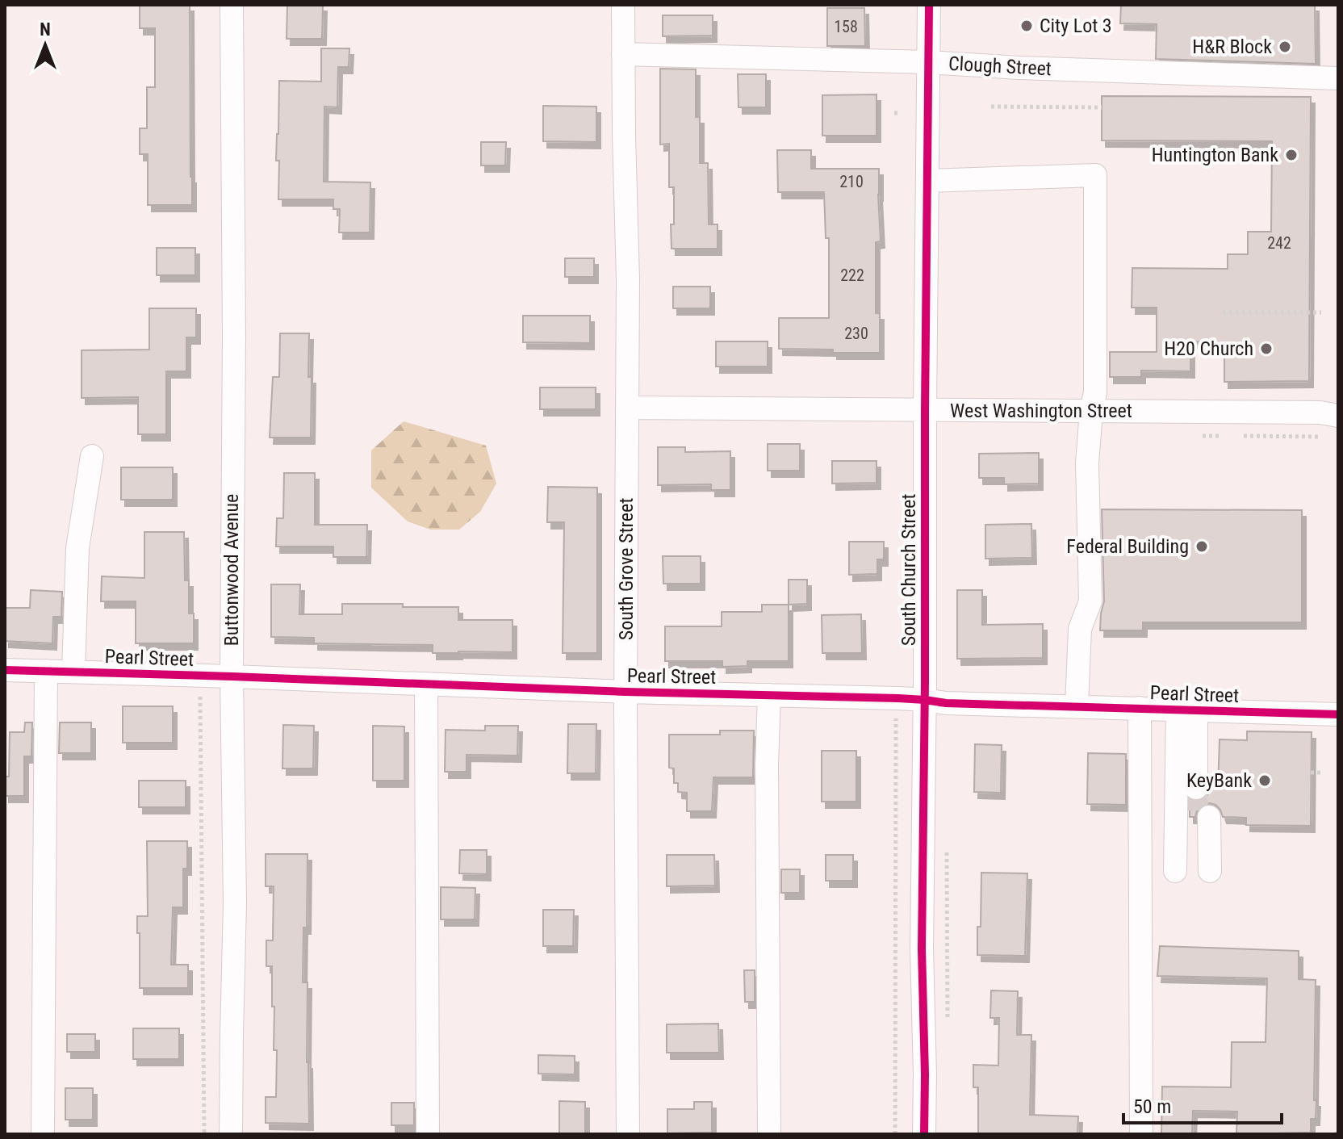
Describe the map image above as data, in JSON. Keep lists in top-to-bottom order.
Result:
{
  "streets": {
    "street": [
      "Clough Street",
      "West Washington Street",
      "South Grove Street",
      "Buttonwood Avenue",
      "South Church Street",
      "Pearl Street"
    ]
  },
  "crossings": [
    ["Clough Street", "South Grove Street"],
    ["Clough Street", "South Church Street"],
    ["West Washington Street", "South Grove Street"],
    ["West Washington Street", "South Church Street"],
    ["South Grove Street", "Pearl Street"],
    ["Buttonwood Avenue", "Pearl Street"],
    ["South Church Street", "Pearl Street"]
  ],
  "places": [
    "City Lot 3",
    "H&R Block",
    "Huntington Bank",
    "H20 Church",
    "Federal Building",
    "KeyBank"
  ],
  "house_numbers": [
    "158",
    "210",
    "242",
    "222",
    "230"
  ],
  "scale_bar": "50 m",
  "north": "top"
}
